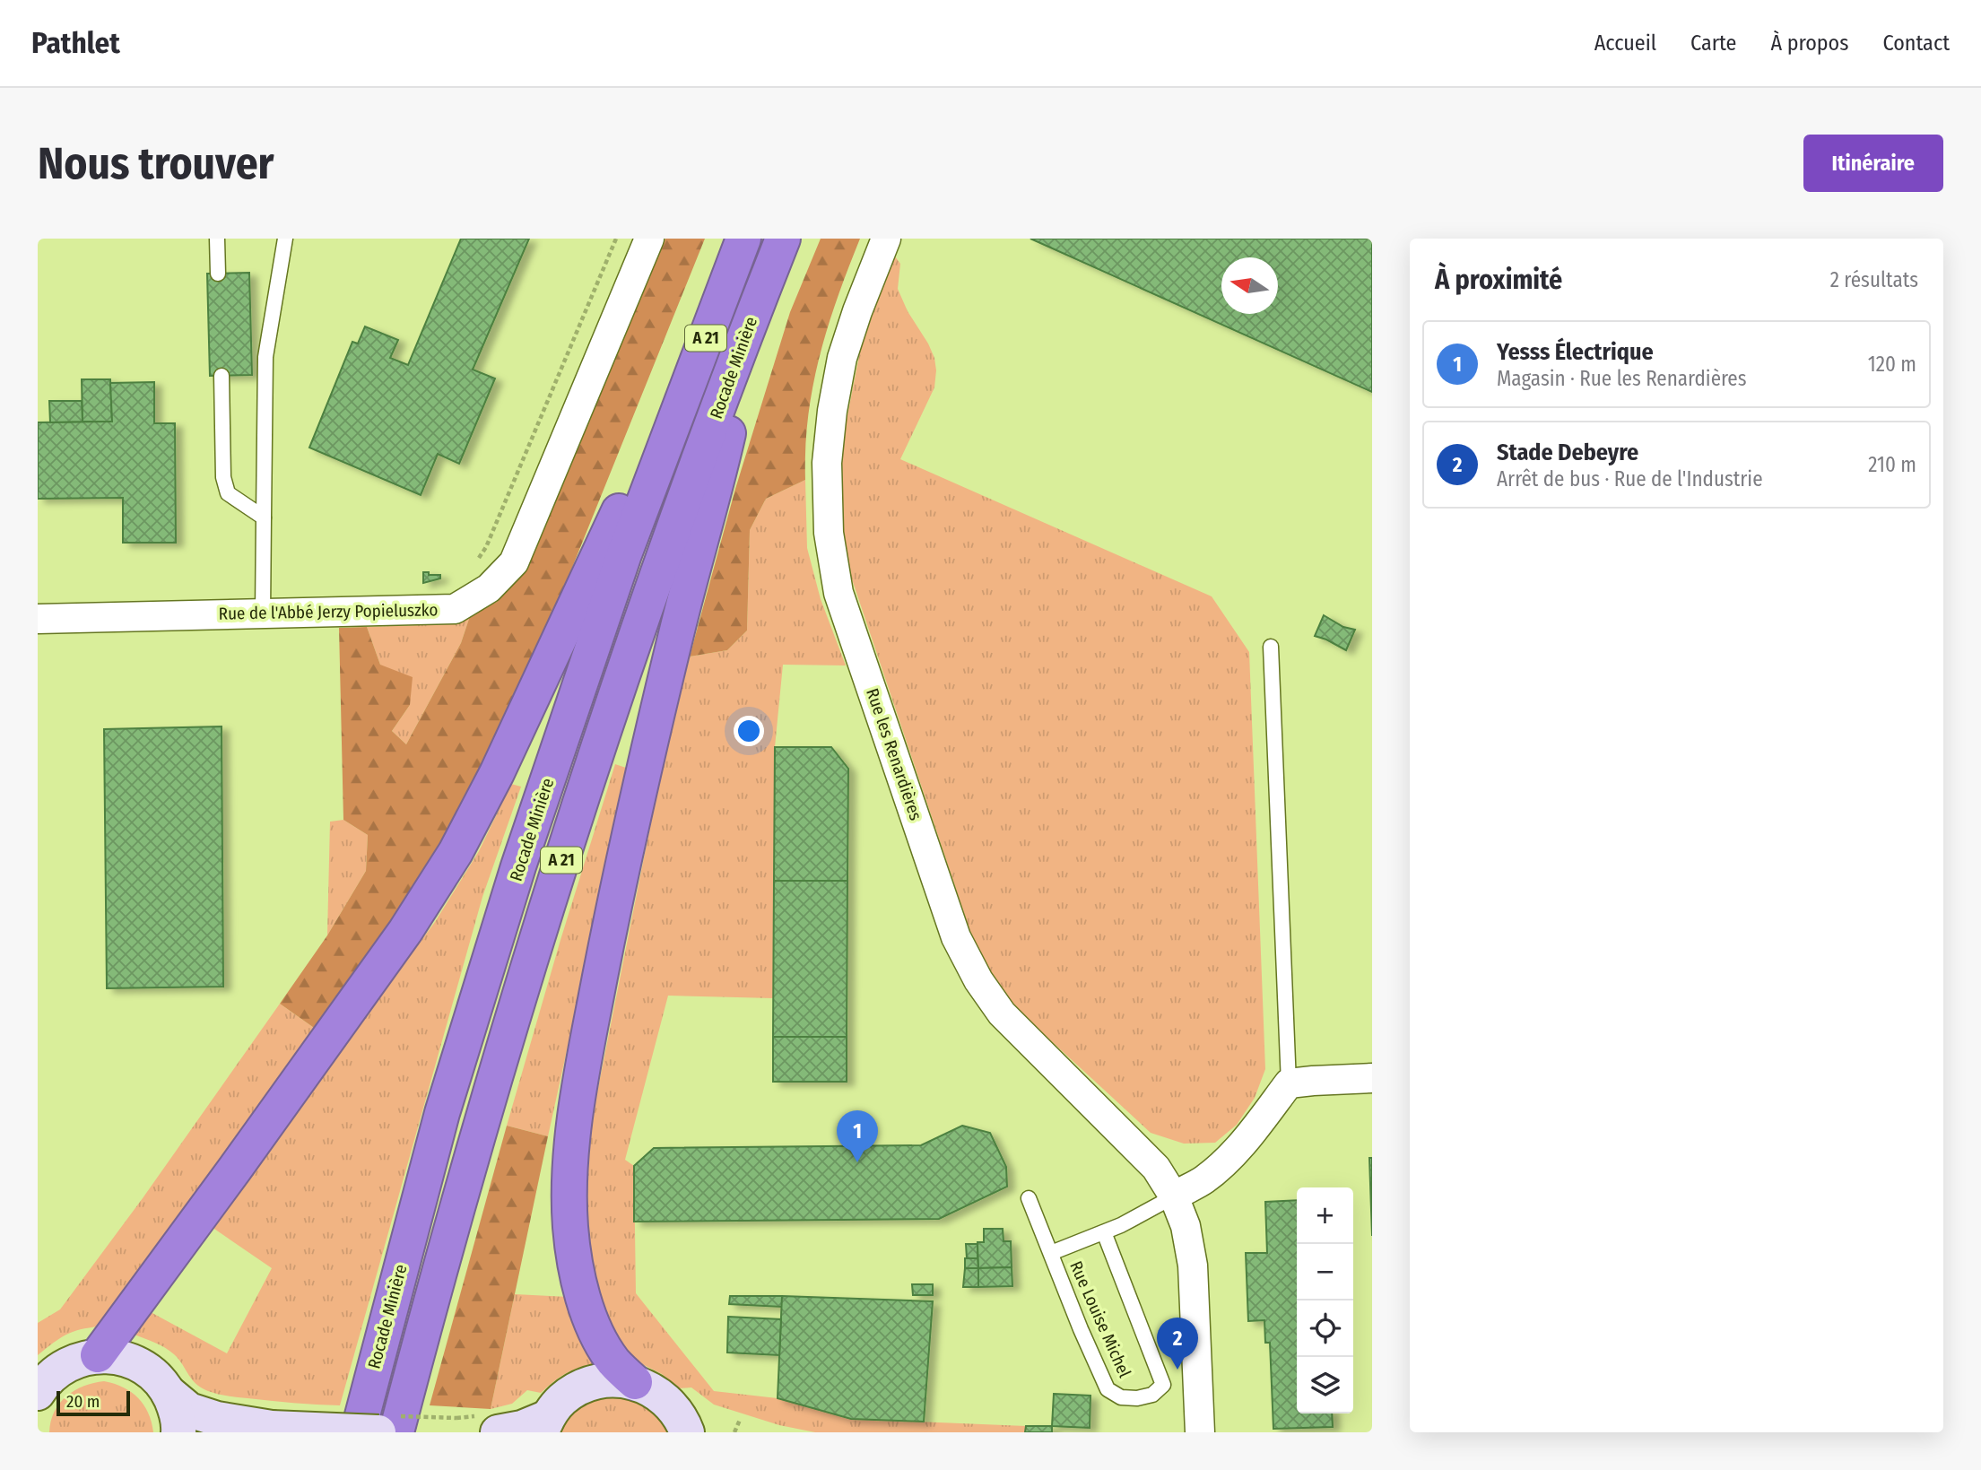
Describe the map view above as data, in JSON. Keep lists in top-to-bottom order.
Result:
{
  "streets": {
    "highway": ["A 21", "Rocade Minière"],
    "street": ["Rue de l'Abbé Jerzy Popieluszko", "Rue les Renardières"],
    "lane": ["Rue Louise Michel"]
  },
  "scale_bar": "20 m",
  "north": "left",
  "page": {
    "header": "Pathlet",
    "nav": [
      "Accueil",
      "Carte",
      "À propos",
      "Contact"
    ],
    "buttons": "Itinéraire",
    "title": "Nous trouver",
    "heading": ["À proximité", "2 résultats"],
    "list": [
      {
        "mark": "1",
        "name": "Yesss Électrique",
        "note": "Magasin · Rue les Renardières",
        "value": "120 m"
      },
      {
        "mark": "2",
        "name": "Stade Debeyre",
        "note": "Arrêt de bus · Rue de l'Industrie",
        "value": "210 m"
      }
    ],
    "pins": ["1", "2"],
    "map_buttons": ["+", "−"],
    "scale": "20 m"
  }
}
